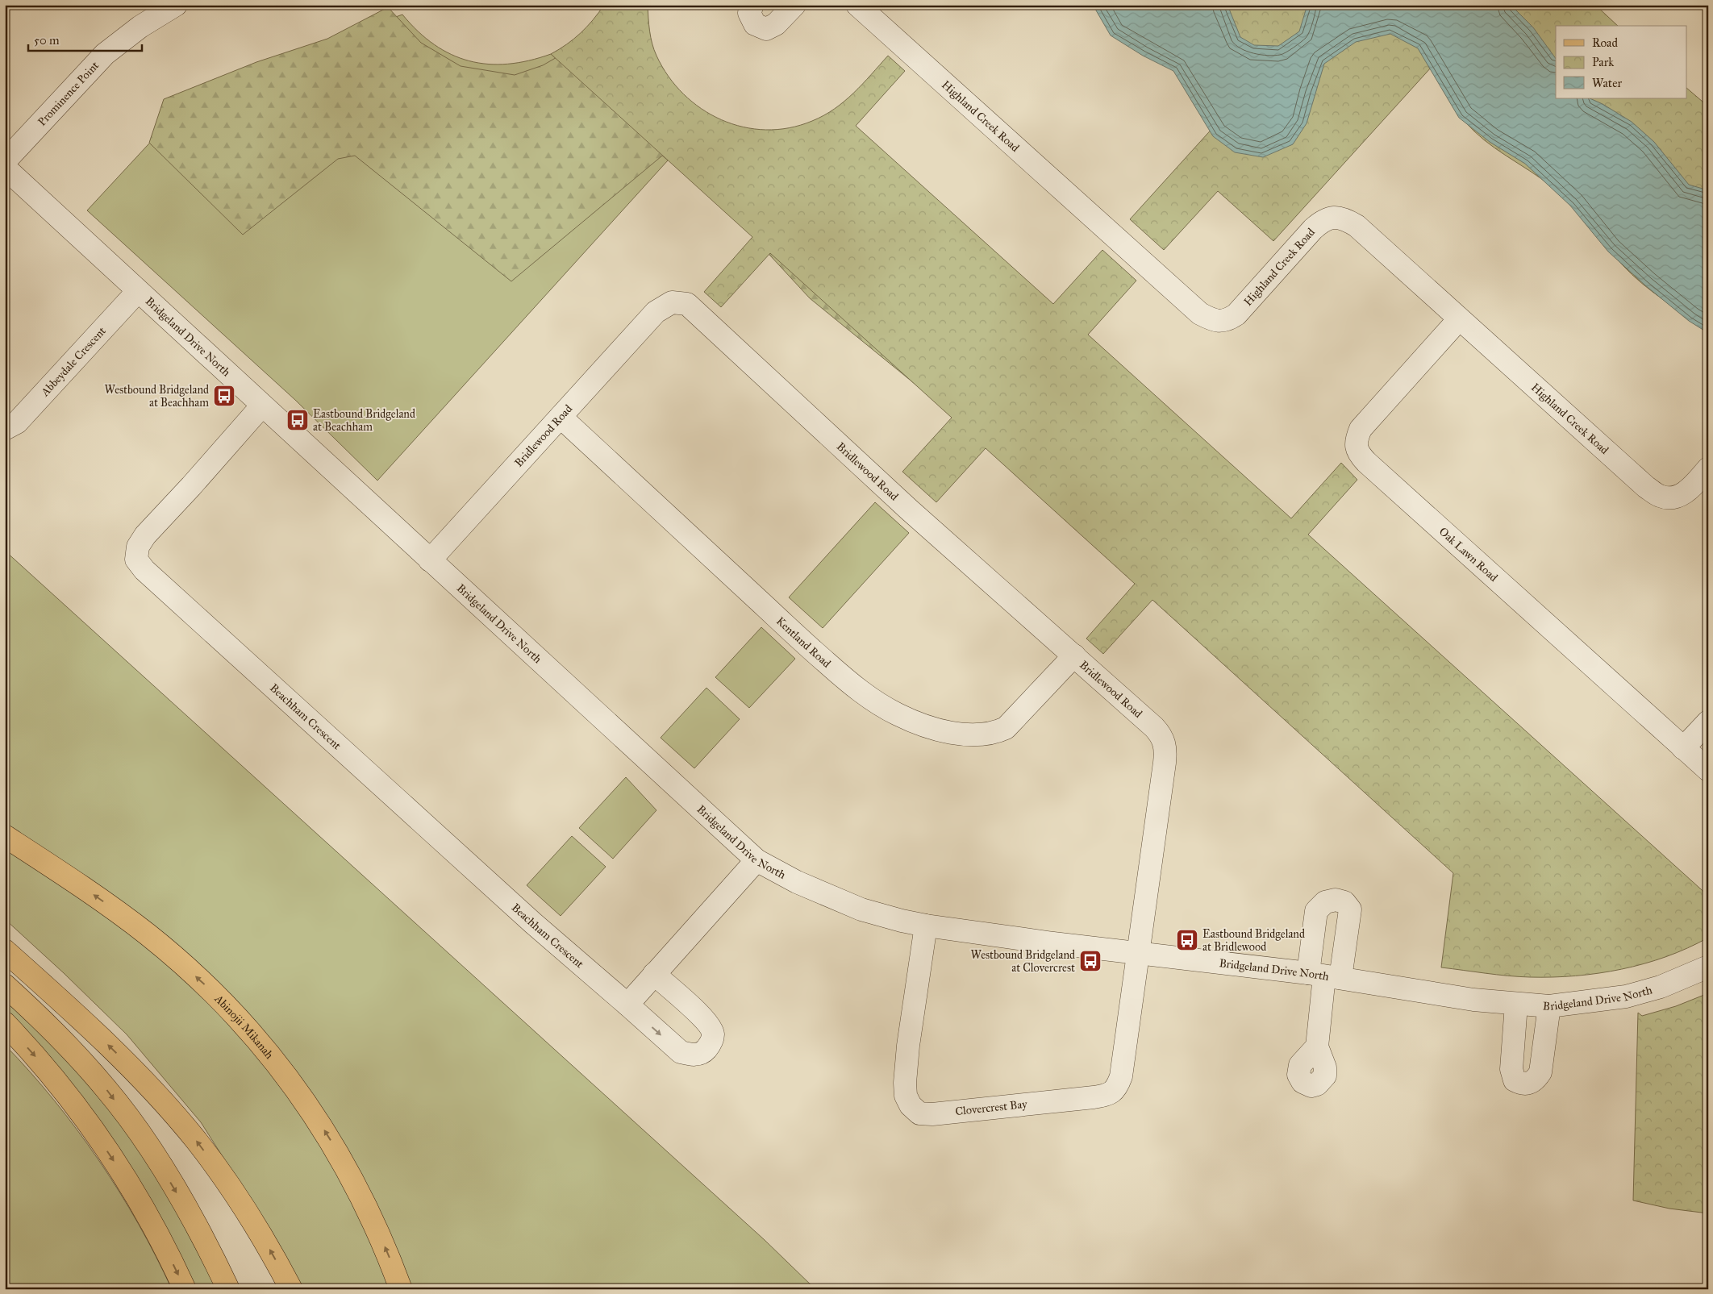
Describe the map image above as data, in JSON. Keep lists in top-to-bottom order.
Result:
{
  "streets": {
    "main road": ["Abinojii Mikanah"],
    "street": [
      "Prominence Point",
      "Highland Creek Road",
      "Bridgeland Drive North",
      "Abbeydale Crescent",
      "Bridlewood Road",
      "Oak Lawn Road",
      "Kentland Road",
      "Beachham Crescent",
      "Clovercrest Bay"
    ]
  },
  "crossings": [
    ["Highland Creek Road", "Oak Lawn Road"],
    ["Bridgeland Drive North", "Abbeydale Crescent"],
    ["Bridgeland Drive North", "Bridlewood Road"],
    ["Bridgeland Drive North", "Beachham Crescent"],
    ["Bridgeland Drive North", "Clovercrest Bay"],
    ["Bridlewood Road", "Kentland Road"],
    ["Bridlewood Road", "Clovercrest Bay"]
  ],
  "places": {
    "bus stop": [
      "Westbound Bridgeland at Beachham",
      "Eastbound Bridgeland at Beachham",
      "Eastbound Bridgeland at Bridlewood",
      "Westbound Bridgeland at Clovercrest"
    ]
  },
  "legend": ["Road", "Park", "Water"],
  "scale_bar": "50 m"
}
